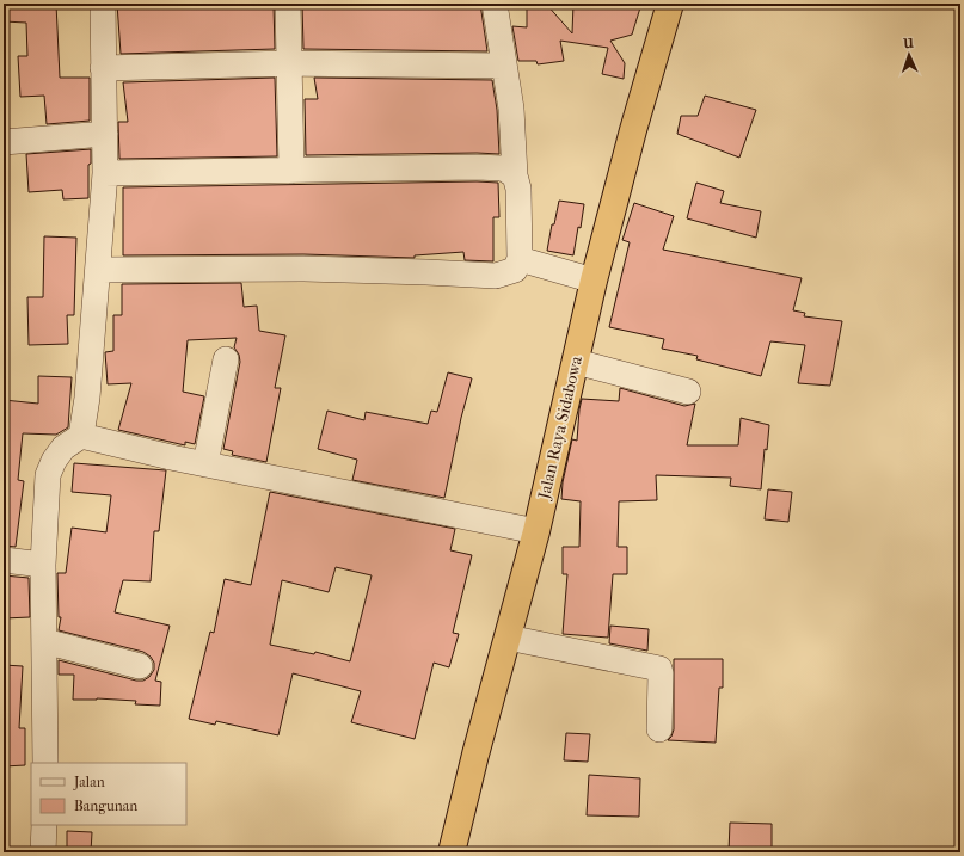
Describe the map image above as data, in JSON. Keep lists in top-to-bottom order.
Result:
{
  "streets": {
    "highway": ["Jalan Raya Sidabowa"]
  },
  "legend": ["Jalan", "Bangunan"],
  "north": "top"
}
